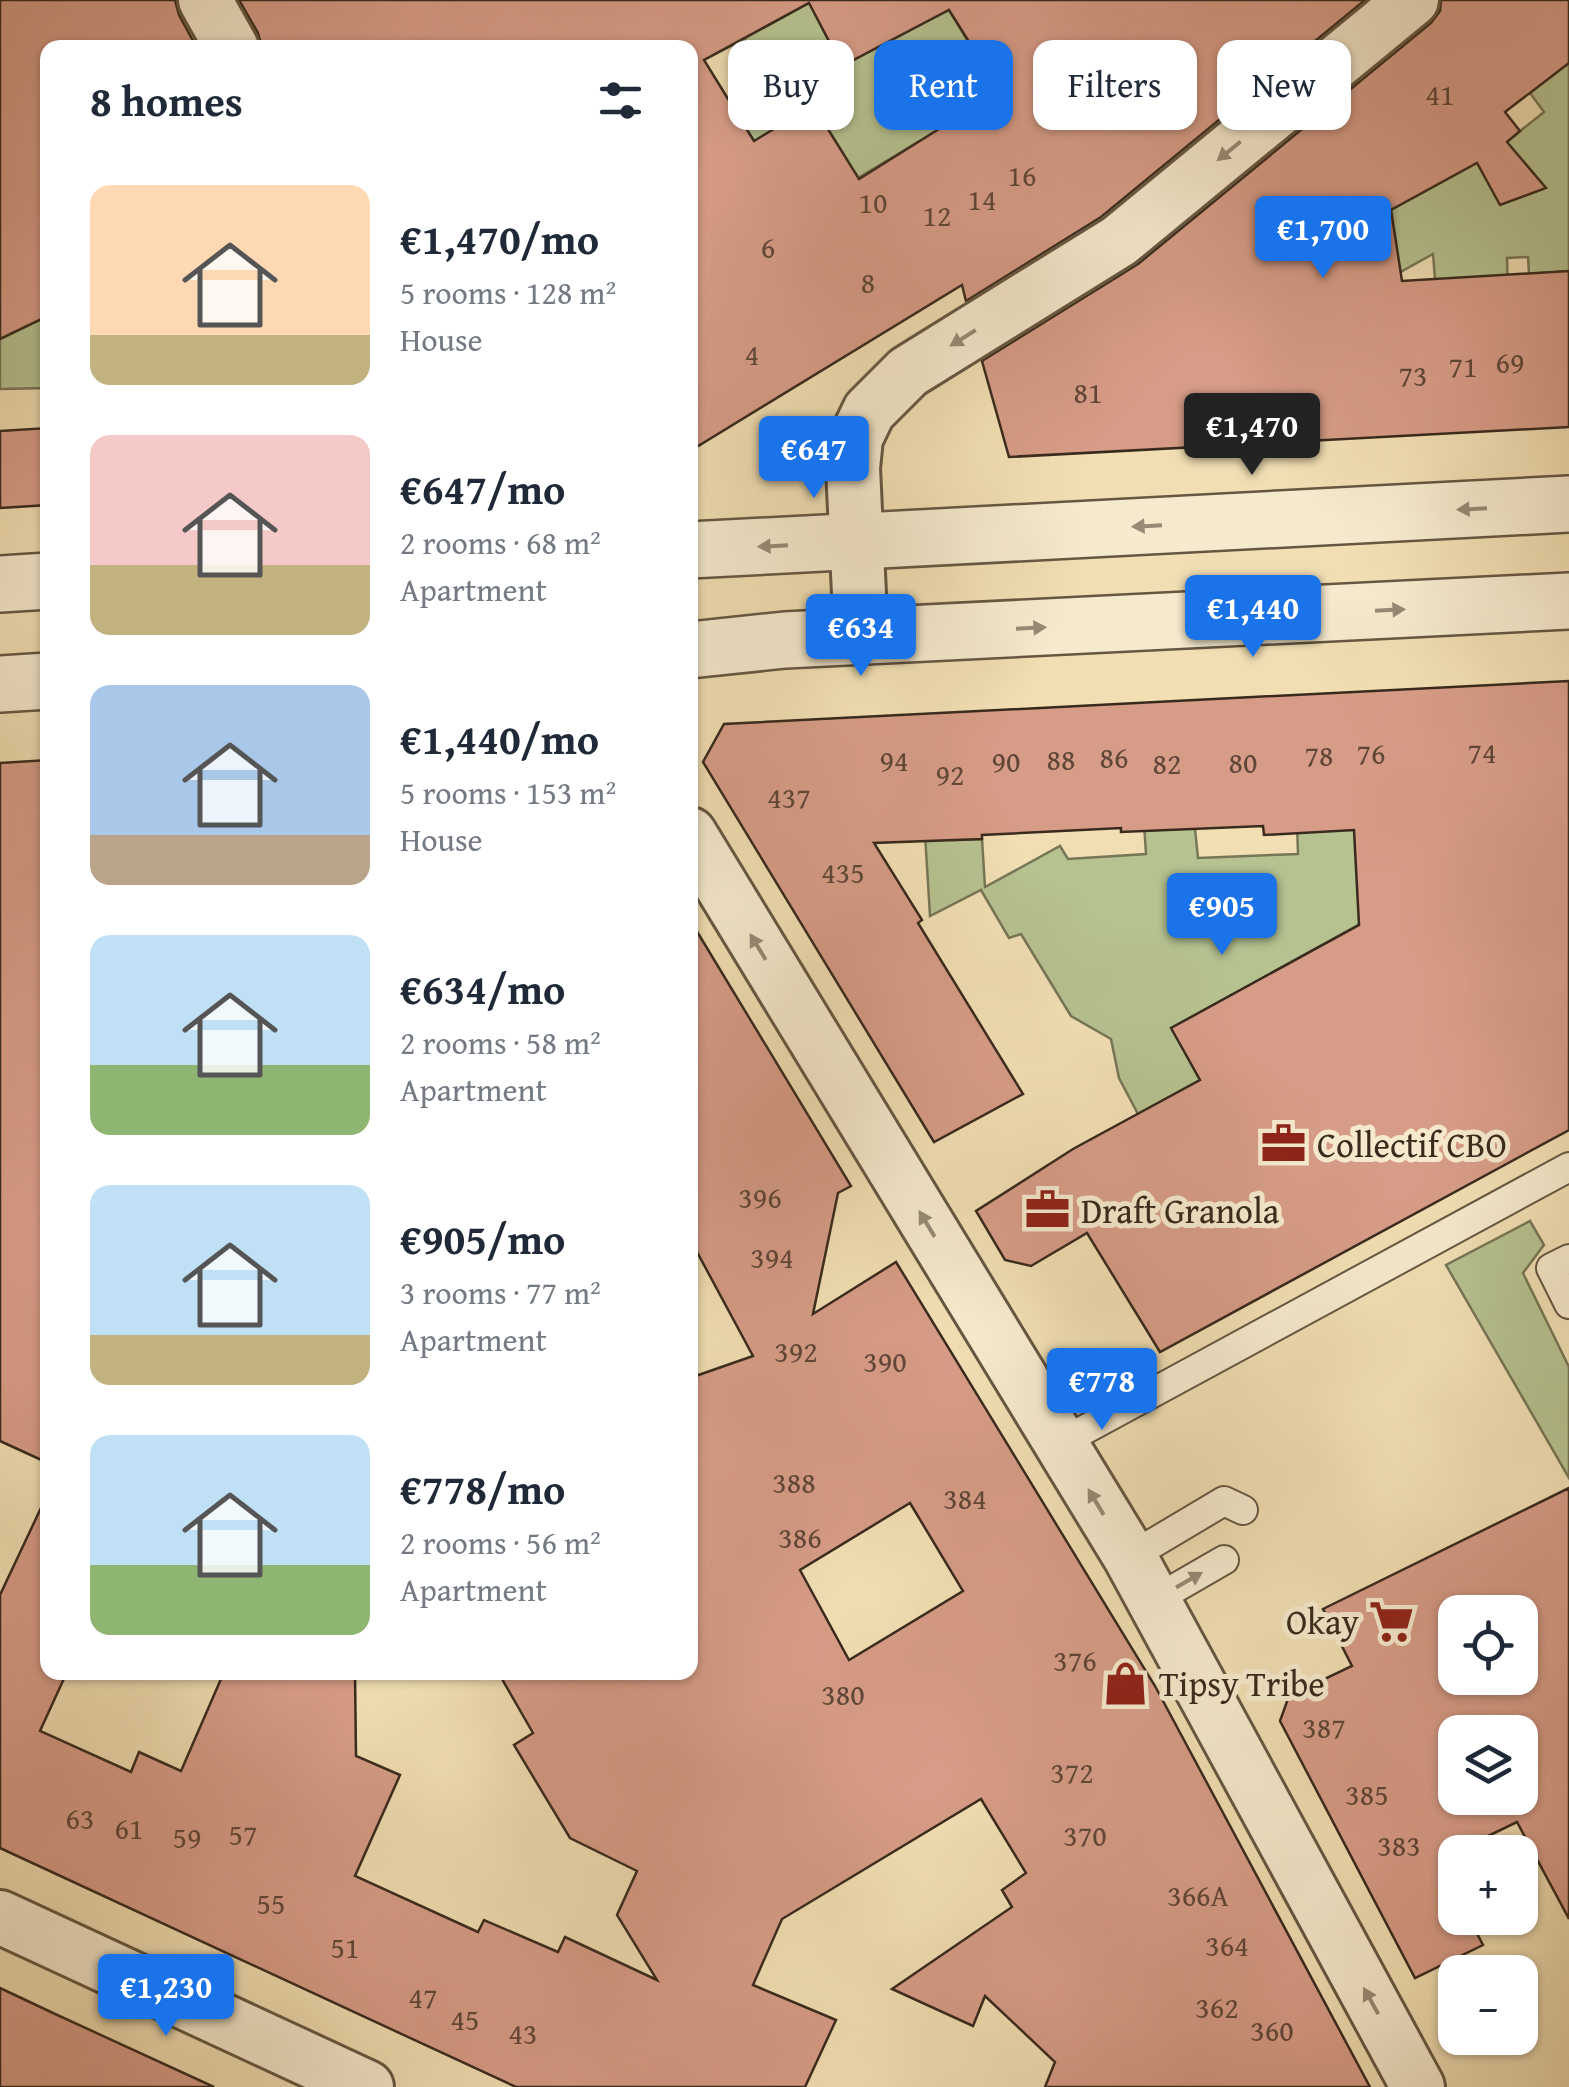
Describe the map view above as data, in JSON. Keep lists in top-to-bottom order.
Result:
{
  "places": {
    "office": ["Collectif CBO", "Draft Granola"],
    "supermarket": ["Okay"],
    "shop": ["Tipsy Tribe"]
  },
  "house_numbers": [
    "41",
    "16",
    "14",
    "10",
    "12",
    "6",
    "8",
    "4",
    "69",
    "71",
    "73",
    "81",
    "74",
    "76",
    "78",
    "86",
    "88",
    "94",
    "90",
    "80",
    "82",
    "92",
    "437",
    "435",
    "396",
    "394",
    "392",
    "390",
    "388",
    "384",
    "386",
    "376",
    "380",
    "387",
    "372",
    "385",
    "63",
    "61",
    "57",
    "370",
    "59",
    "383",
    "366A",
    "55",
    "364",
    "51",
    "47",
    "362",
    "45",
    "360",
    "43"
  ],
  "page": {
    "chip": [
      "Buy",
      "Rent",
      "Filters",
      "New"
    ],
    "heading": "8 homes",
    "list": [
      {
        "name": "€1,470/mo",
        "note": "5 rooms · 128 m² · House"
      },
      {
        "name": "€647/mo",
        "note": "2 rooms · 68 m² · Apartment"
      },
      {
        "name": "€1,440/mo",
        "note": "5 rooms · 153 m² · House"
      },
      {
        "name": "€634/mo",
        "note": "2 rooms · 58 m² · Apartment"
      },
      {
        "name": "€905/mo",
        "note": "3 rooms · 77 m² · Apartment"
      },
      {
        "name": "€778/mo",
        "note": "2 rooms · 56 m² · Apartment"
      }
    ],
    "price": [
      "€1,700",
      "€1,470",
      "€647",
      "€1,440",
      "€634",
      "€905",
      "€778",
      "€1,230"
    ],
    "map_buttons": ["+", "−"]
  }
}
